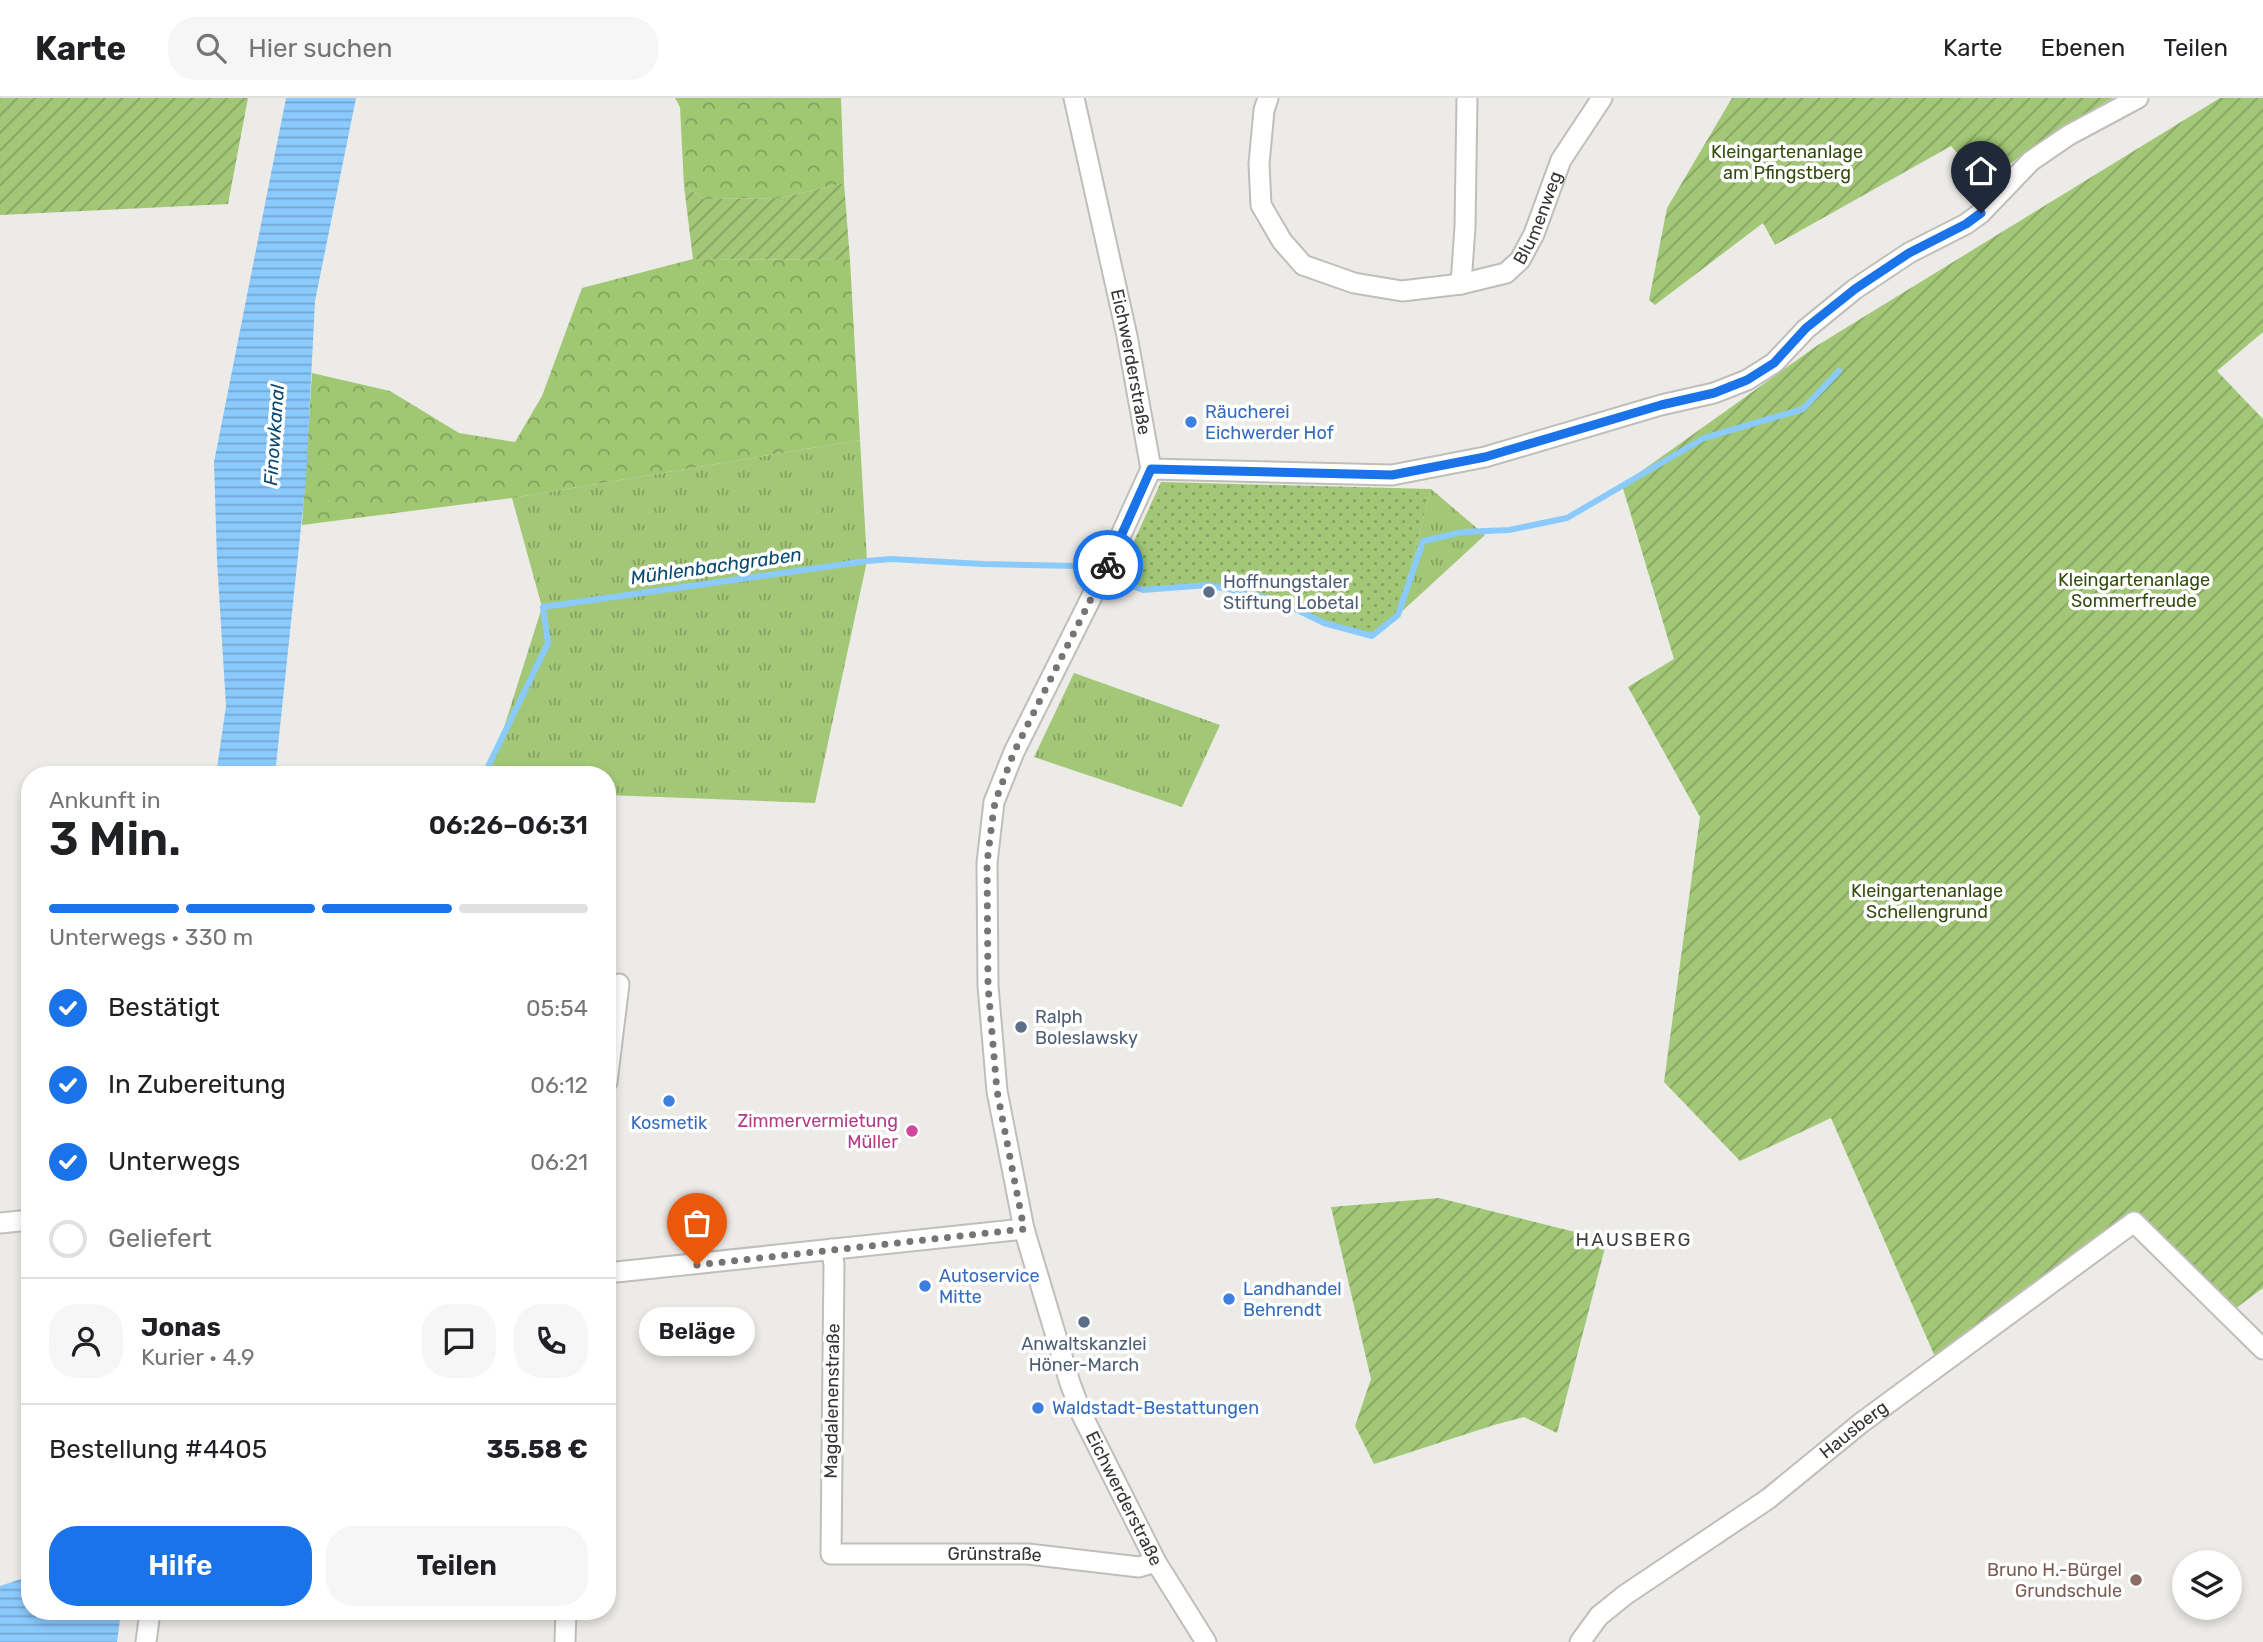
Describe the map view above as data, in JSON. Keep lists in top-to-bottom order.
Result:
{
  "streets": {
    "street": [
      "Blumenweg",
      "Eichwerderstraße",
      "Magdalenenstraße",
      "Hausberg",
      "Grünstraße"
    ]
  },
  "crossings": [
    ["Eichwerderstraße", "Grünstraße"],
    ["Magdalenenstraße", "Grünstraße"]
  ],
  "districts": ["HAUSBERG"],
  "water": ["Finowkanal", "Mühlenbachgraben"],
  "parks": ["Kleingartenanlage am Pfingstberg", "Kleingartenanlage Sommerfreude", "Kleingartenanlage Schellengrund"],
  "places": [
    "Räucherei Eichwerder Hof",
    "Hoffnungstaler Stiftung Lobetal",
    "Ralph Boleslawsky",
    "Kosmetik",
    "Zimmervermietung Müller",
    "Beläge",
    "Autoservice Mitte",
    "Landhandel Behrendt",
    "Anwaltskanzlei Höner-March",
    "Waldstadt-Bestattungen",
    "Bruno H.-Bürgel Grundschule"
  ],
  "page": {
    "header": "Karte",
    "search": "Hier suchen",
    "nav": ["Karte", "Ebenen", "Teilen"],
    "heading": ["3 Min.", "Ankunft in", "06:26–06:31"],
    "panel": [
      "Jonas",
      "Kurier · 4.9",
      "Bestellung #4405",
      "35.58 €"
    ],
    "bar": "Unterwegs · 330 m",
    "list": [
      ["Bestätigt", "05:54"],
      ["In Zubereitung", "06:12"],
      ["Unterwegs", "06:21"],
      "Geliefert"
    ],
    "bubble": "Beläge",
    "buttons": ["Hilfe", "Teilen"]
  }
}
